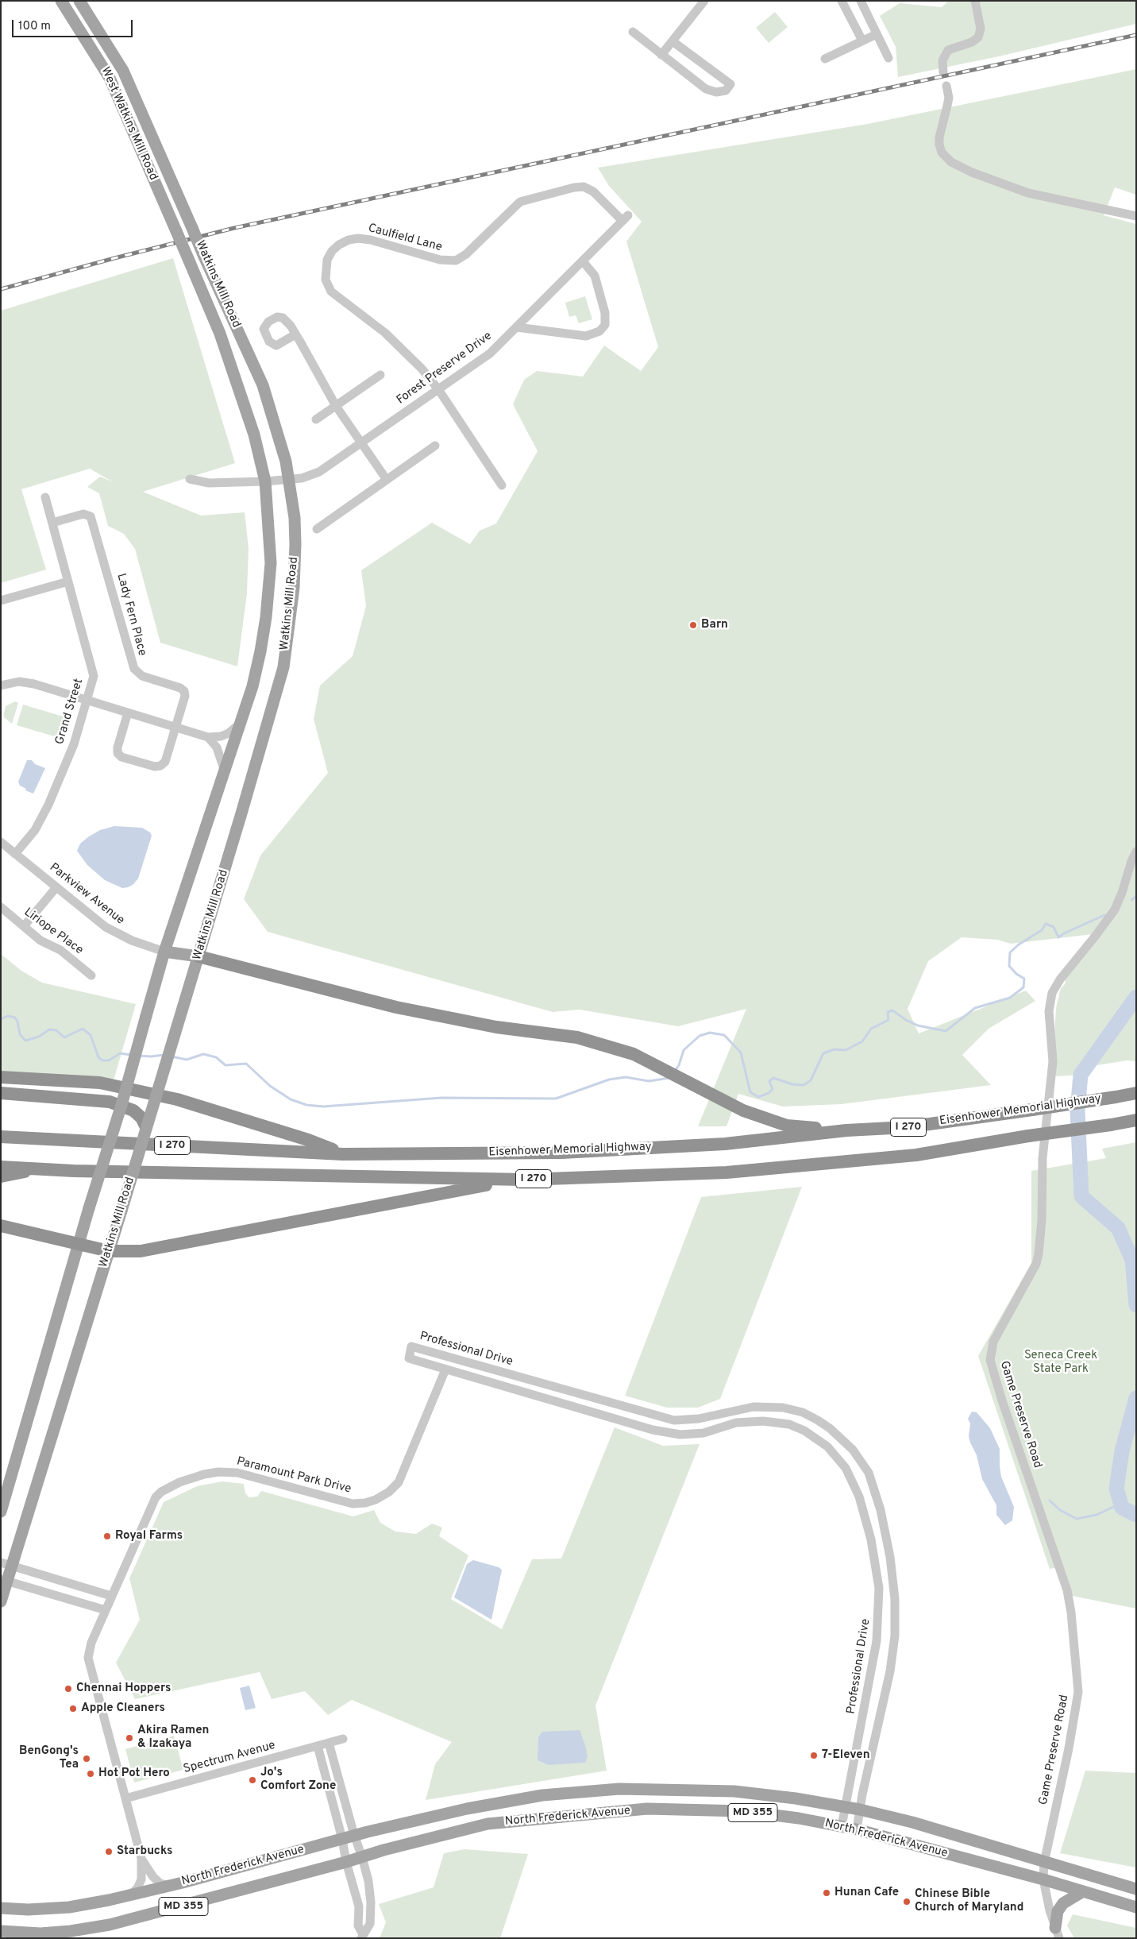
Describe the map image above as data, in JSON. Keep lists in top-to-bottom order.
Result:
{
  "streets": {
    "highway": ["Eisenhower Memorial Highway", "I 270"],
    "main road": [
      "West Watkins Mill Road",
      "Watkins Mill Road",
      "MD 355",
      "North Frederick Avenue"
    ],
    "street": [
      "Caulfield Lane",
      "Forest Preserve Drive",
      "Lady Fern Place",
      "Grand Street",
      "Parkview Avenue",
      "Liriope Place",
      "Professional Drive",
      "Game Preserve Road",
      "Paramount Park Drive",
      "Spectrum Avenue"
    ]
  },
  "crossings": [
    ["West Watkins Mill Road", "Watkins Mill Road"],
    ["Caulfield Lane", "Forest Preserve Drive"],
    ["Watkins Mill Road", "Forest Preserve Drive"],
    ["Watkins Mill Road", "Parkview Avenue"],
    ["Lady Fern Place", "Grand Street"],
    ["Grand Street", "Parkview Avenue"],
    ["Professional Drive", "Paramount Park Drive"],
    ["Professional Drive", "North Frederick Avenue"],
    ["Game Preserve Road", "North Frederick Avenue"],
    ["Paramount Park Drive", "Spectrum Avenue"],
    ["Paramount Park Drive", "North Frederick Avenue"]
  ],
  "parks": ["Seneca Creek State Park"],
  "places": [
    "Barn",
    "Royal Farms",
    "Chennai Hoppers",
    "Apple Cleaners",
    "Akira Ramen & Izakaya",
    "7-Eleven",
    "BenGong's Tea",
    "Hot Pot Hero",
    "Jo's Comfort Zone",
    "Starbucks",
    "Hunan Cafe",
    "Chinese Bible Church of Maryland"
  ],
  "scale_bar": "100 m"
}
